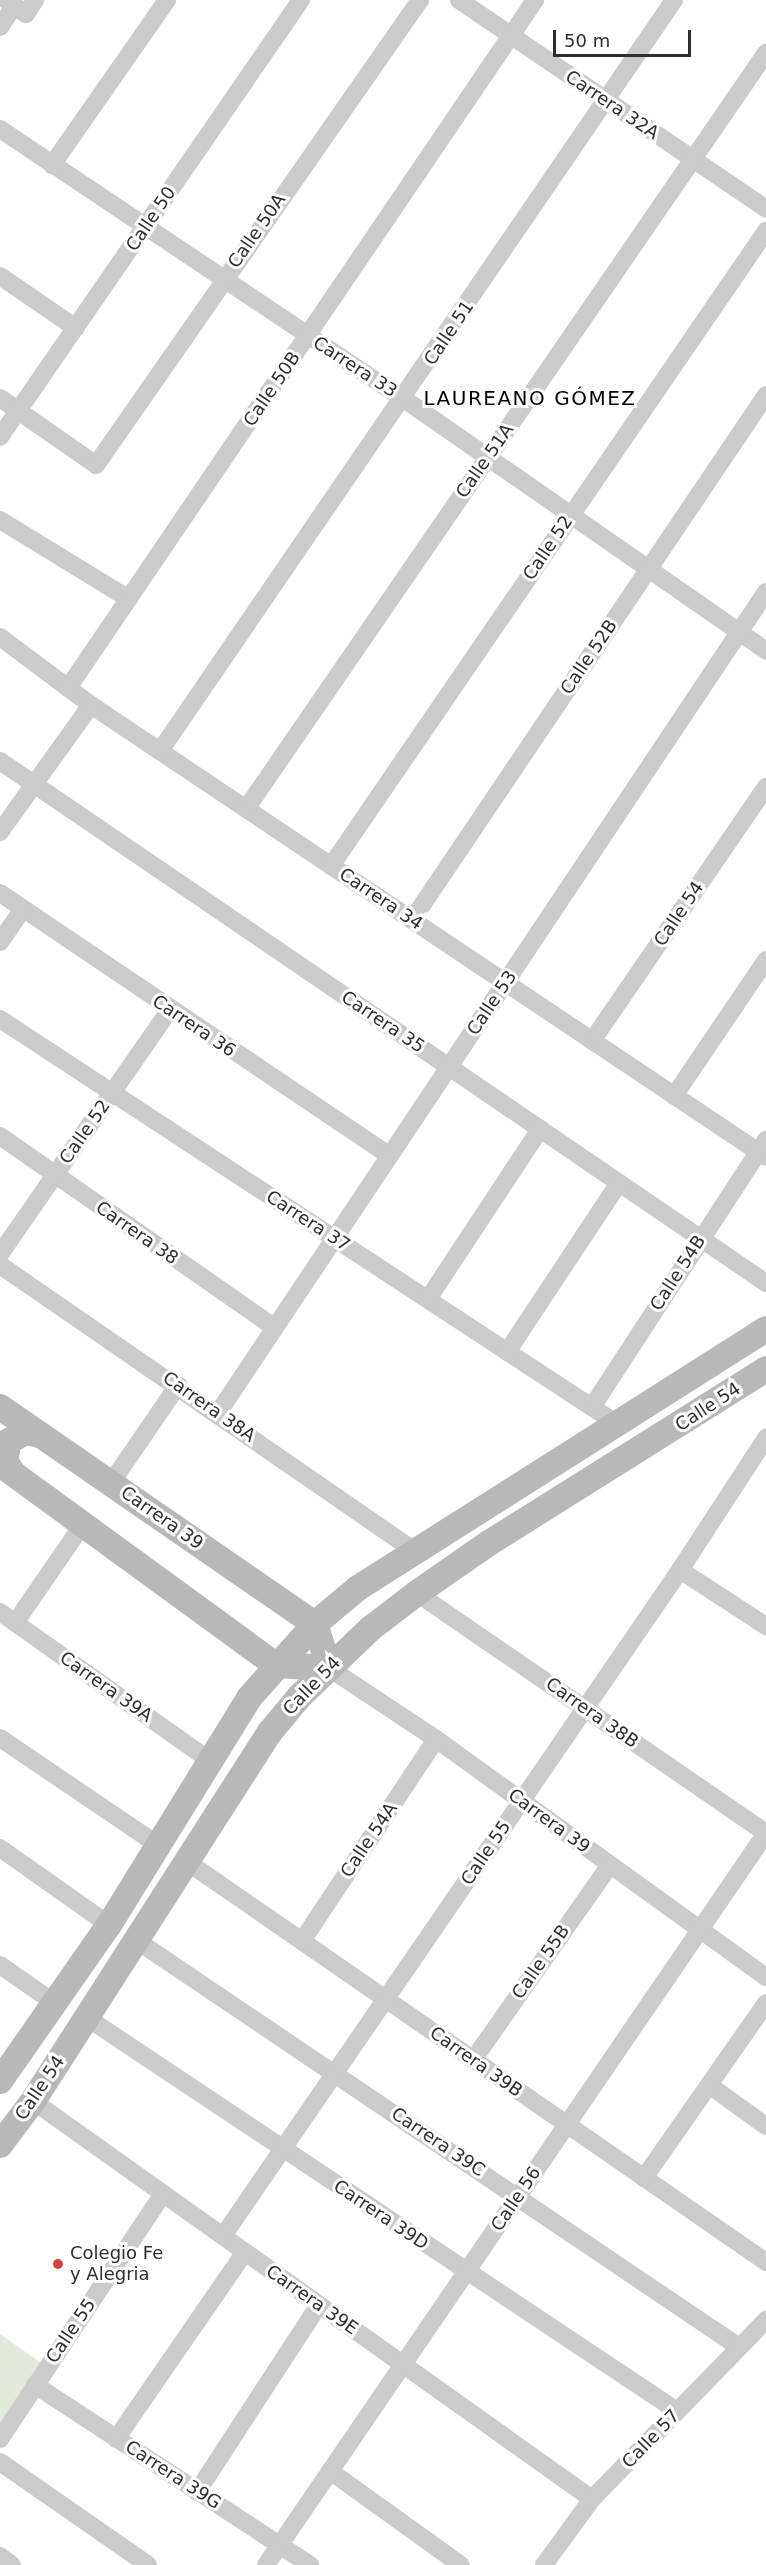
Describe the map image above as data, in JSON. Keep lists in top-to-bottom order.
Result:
{
  "streets": {
    "main road": ["Calle 54", "Carrera 39"],
    "street": [
      "Carrera 32A",
      "Calle 50",
      "Calle 50A",
      "Calle 51",
      "Carrera 33",
      "Calle 50B",
      "Calle 51A",
      "Calle 52",
      "Calle 52B",
      "Carrera 34",
      "Calle 53",
      "Carrera 35",
      "Carrera 36",
      "Carrera 37",
      "Carrera 38",
      "Calle 54B",
      "Carrera 38A",
      "Carrera 39A",
      "Carrera 38B",
      "Calle 54A",
      "Calle 55",
      "Calle 55B",
      "Carrera 39B",
      "Carrera 39C",
      "Calle 56",
      "Carrera 39D",
      "Carrera 39E",
      "Calle 57",
      "Carrera 39G"
    ]
  },
  "crossings": [
    ["Carrera 32A", "Calle 51"],
    ["Carrera 32A", "Calle 50B"],
    ["Carrera 32A", "Calle 51A"],
    ["Calle 50", "Calle 50A"],
    ["Calle 50", "Carrera 33"],
    ["Calle 50A", "Carrera 33"],
    ["Calle 51", "Carrera 33"],
    ["Calle 51", "Carrera 34"],
    ["Carrera 33", "Calle 50B"],
    ["Carrera 33", "Calle 51A"],
    ["Carrera 33", "Calle 52"],
    ["Carrera 33", "Calle 52B"],
    ["Carrera 33", "Calle 53"],
    ["Calle 50B", "Carrera 34"],
    ["Calle 51A", "Carrera 34"],
    ["Calle 52", "Carrera 34"],
    ["Calle 52", "Carrera 36"],
    ["Calle 52", "Carrera 37"],
    ["Calle 52", "Carrera 38"],
    ["Calle 52B", "Carrera 34"],
    ["Carrera 34", "Calle 54"],
    ["Carrera 34", "Calle 53"],
    ["Carrera 34", "Calle 54B"],
    ["Calle 54", "Carrera 37"],
    ["Calle 54", "Carrera 38A"],
    ["Calle 54", "Carrera 39"],
    ["Calle 54", "Carrera 39A"],
    ["Calle 54", "Carrera 38B"],
    ["Calle 54", "Carrera 39B"],
    ["Calle 54", "Carrera 39C"],
    ["Calle 54", "Carrera 39D"],
    ["Calle 54", "Carrera 39E"],
    ["Calle 53", "Carrera 35"],
    ["Calle 53", "Carrera 36"],
    ["Calle 53", "Carrera 37"],
    ["Calle 53", "Carrera 38"],
    ["Calle 53", "Carrera 38A"],
    ["Carrera 35", "Calle 54B"],
    ["Carrera 37", "Calle 54B"],
    ["Carrera 39", "Calle 54A"],
    ["Carrera 39", "Calle 55"],
    ["Carrera 39", "Calle 55B"],
    ["Carrera 39", "Calle 56"],
    ["Carrera 38B", "Calle 55"],
    ["Carrera 38B", "Calle 56"],
    ["Calle 54A", "Carrera 39B"],
    ["Calle 55", "Carrera 39B"],
    ["Calle 55", "Carrera 39C"],
    ["Calle 55", "Carrera 39D"],
    ["Calle 55", "Carrera 39E"],
    ["Calle 55", "Carrera 39G"],
    ["Calle 55B", "Carrera 39B"],
    ["Carrera 39B", "Calle 56"],
    ["Carrera 39C", "Calle 56"],
    ["Carrera 39C", "Calle 57"],
    ["Calle 56", "Carrera 39D"],
    ["Calle 56", "Carrera 39E"],
    ["Calle 56", "Carrera 39G"],
    ["Carrera 39D", "Calle 57"],
    ["Carrera 39E", "Calle 57"]
  ],
  "districts": ["LAUREANO GÓMEZ"],
  "places": ["Colegio Fe y Alegria"],
  "scale_bar": "50 m"
}
